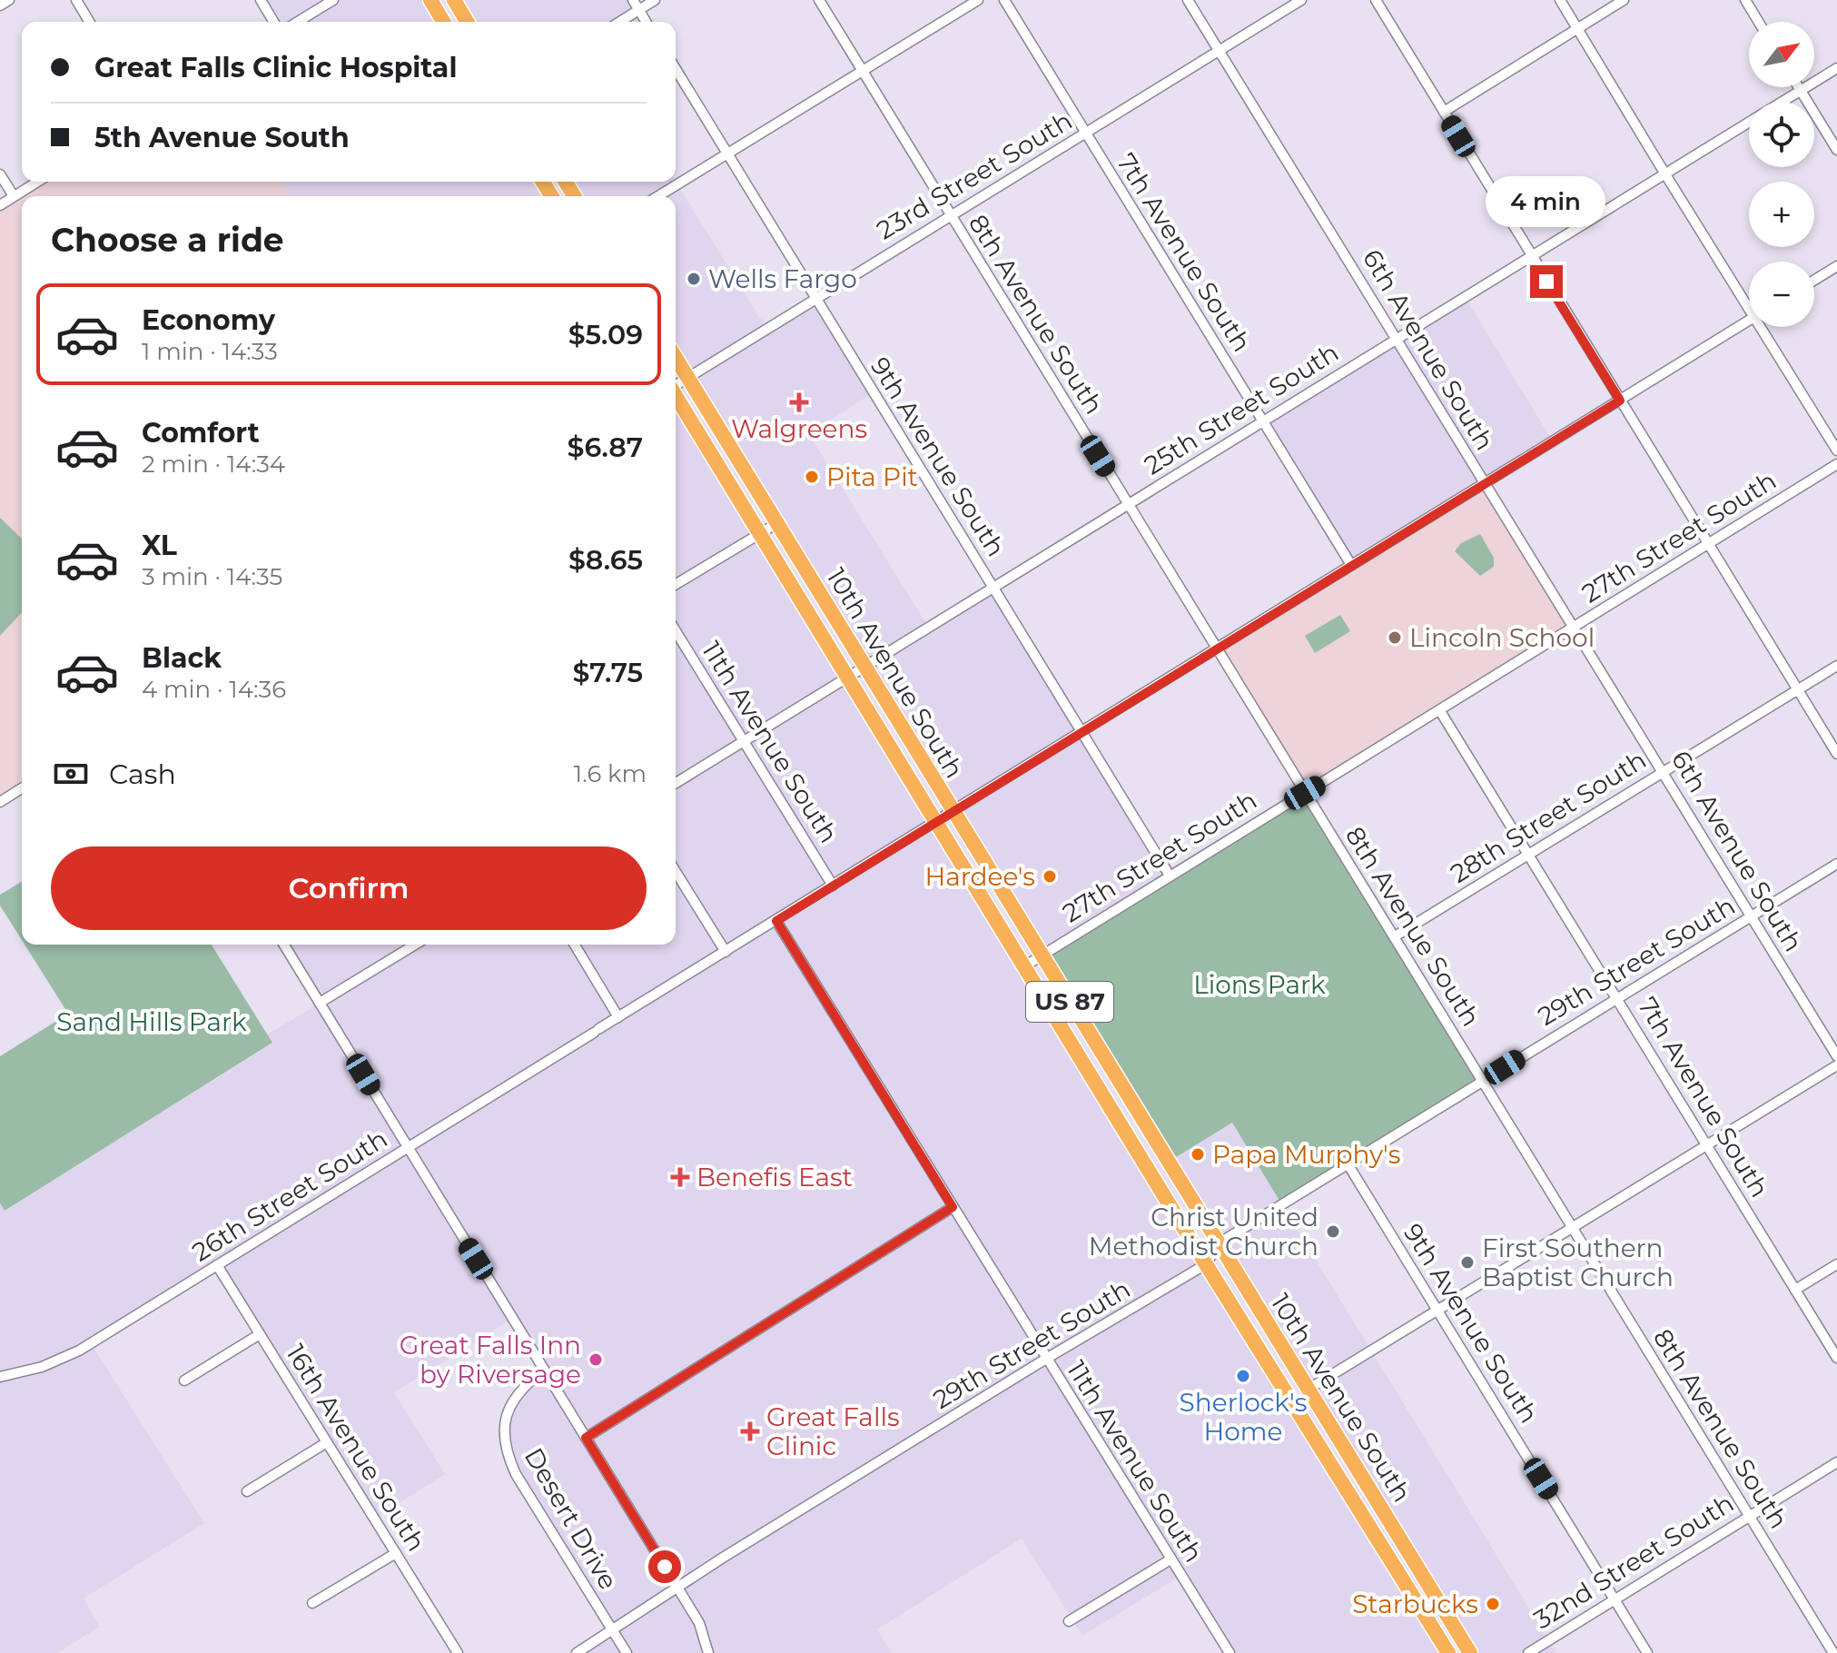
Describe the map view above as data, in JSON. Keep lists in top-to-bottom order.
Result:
{
  "streets": {
    "highway": ["10th Avenue South", "US 87"],
    "street": [
      "23rd Street South",
      "7th Avenue South",
      "8th Avenue South",
      "6th Avenue South",
      "25th Street South",
      "9th Avenue South",
      "27th Street South",
      "11th Avenue South",
      "28th Street South",
      "29th Street South",
      "26th Street South",
      "16th Avenue South",
      "Desert Drive",
      "32nd Street South"
    ]
  },
  "crossings": [
    ["23rd Street South", "7th Avenue South"],
    ["23rd Street South", "8th Avenue South"],
    ["23rd Street South", "6th Avenue South"],
    ["23rd Street South", "9th Avenue South"],
    ["23rd Street South", "10th Avenue South"],
    ["7th Avenue South", "25th Street South"],
    ["7th Avenue South", "27th Street South"],
    ["7th Avenue South", "28th Street South"],
    ["7th Avenue South", "29th Street South"],
    ["7th Avenue South", "26th Street South"],
    ["8th Avenue South", "25th Street South"],
    ["8th Avenue South", "27th Street South"],
    ["8th Avenue South", "28th Street South"],
    ["8th Avenue South", "29th Street South"],
    ["8th Avenue South", "26th Street South"],
    ["8th Avenue South", "32nd Street South"],
    ["6th Avenue South", "25th Street South"],
    ["6th Avenue South", "27th Street South"],
    ["6th Avenue South", "28th Street South"],
    ["6th Avenue South", "29th Street South"],
    ["6th Avenue South", "26th Street South"],
    ["25th Street South", "9th Avenue South"],
    ["25th Street South", "10th Avenue South"],
    ["25th Street South", "11th Avenue South"],
    ["9th Avenue South", "27th Street South"],
    ["9th Avenue South", "29th Street South"],
    ["9th Avenue South", "26th Street South"],
    ["9th Avenue South", "32nd Street South"],
    ["27th Street South", "10th Avenue South"],
    ["10th Avenue South", "29th Street South"],
    ["10th Avenue South", "26th Street South"],
    ["11th Avenue South", "29th Street South"],
    ["11th Avenue South", "26th Street South"],
    ["29th Street South", "Desert Drive"],
    ["26th Street South", "16th Avenue South"]
  ],
  "parks": ["Lions Park", "Sand Hills Park"],
  "places": {
    "other": [
      "Wells Fargo",
      "Pita Pit",
      "Lincoln School",
      "Hardee's",
      "Papa Murphy's",
      "Christ United Methodist Church",
      "First Southern Baptist Church",
      "Great Falls Inn by Riversage",
      "Sherlock's Home",
      "Starbucks"
    ],
    "health": ["Walgreens", "Benefis East", "Great Falls Clinic"]
  },
  "north": "top right",
  "page": {
    "map_buttons": ["+", "−"],
    "banner": ["Great Falls Clinic Hospital", "5th Avenue South"],
    "bubble": "4 min",
    "heading": "Choose a ride",
    "list": [
      {
        "name": "Economy",
        "note": "1 min · 14:33",
        "value": "$5.09"
      },
      {
        "name": "Comfort",
        "note": "2 min · 14:34",
        "value": "$6.87"
      },
      {
        "name": "XL",
        "note": "3 min · 14:35",
        "value": "$8.65"
      },
      {
        "name": "Black",
        "note": "4 min · 14:36",
        "value": "$7.75"
      }
    ],
    "pay": ["Cash", "1.6 km"],
    "buttons": "Confirm"
  }
}
